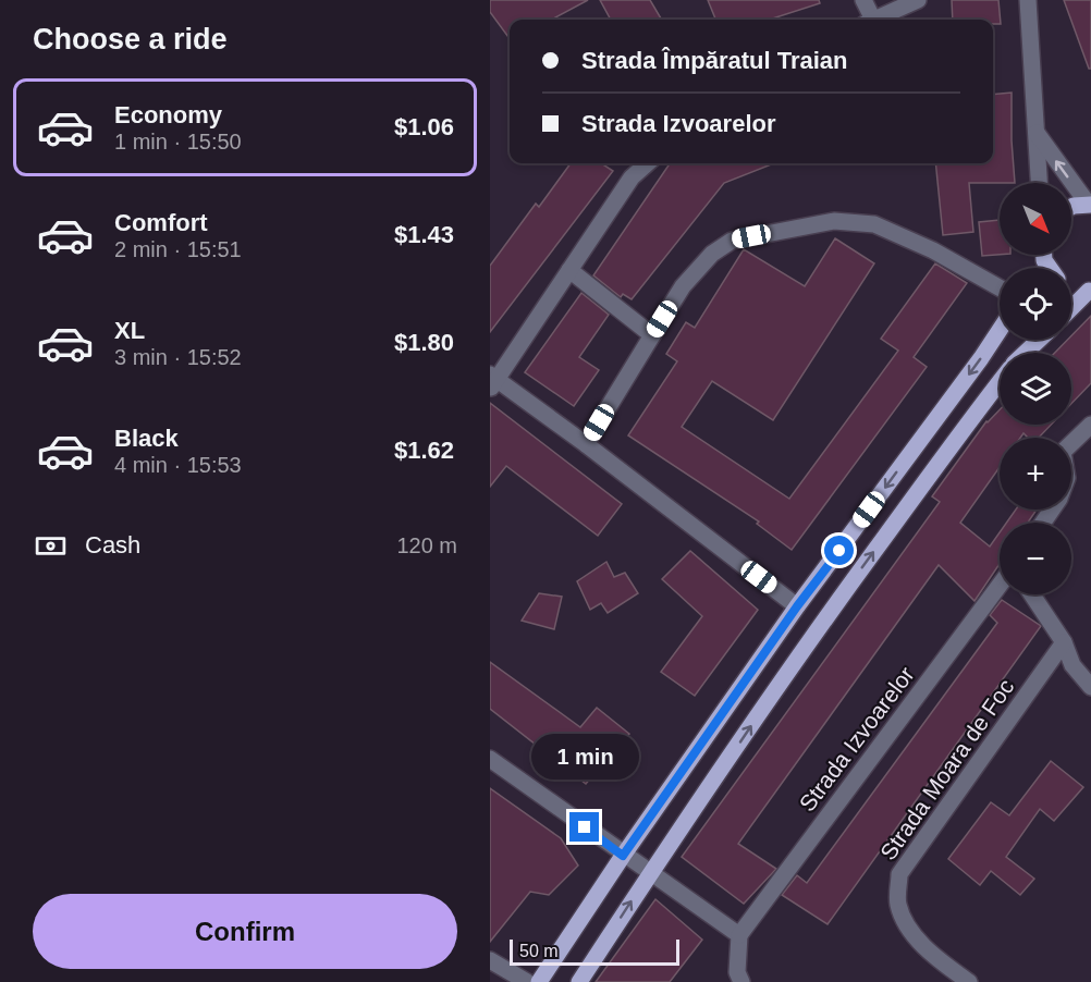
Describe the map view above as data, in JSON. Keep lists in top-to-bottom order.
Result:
{
  "streets": {
    "street": ["Strada Izvoarelor", "Strada Moara de Foc"]
  },
  "scale_bar": "50 m",
  "north": "bottom right",
  "page": {
    "heading": "Choose a ride",
    "banner": ["Strada Împăratul Traian", "Strada Izvoarelor"],
    "list": [
      {
        "name": "Economy",
        "note": "1 min · 15:50",
        "value": "$1.06"
      },
      {
        "name": "Comfort",
        "note": "2 min · 15:51",
        "value": "$1.43"
      },
      {
        "name": "XL",
        "note": "3 min · 15:52",
        "value": "$1.80"
      },
      {
        "name": "Black",
        "note": "4 min · 15:53",
        "value": "$1.62"
      }
    ],
    "map_buttons": ["+", "−"],
    "pay": ["Cash", "120 m"],
    "bubble": "1 min",
    "buttons": "Confirm",
    "scale": "50 m"
  }
}
